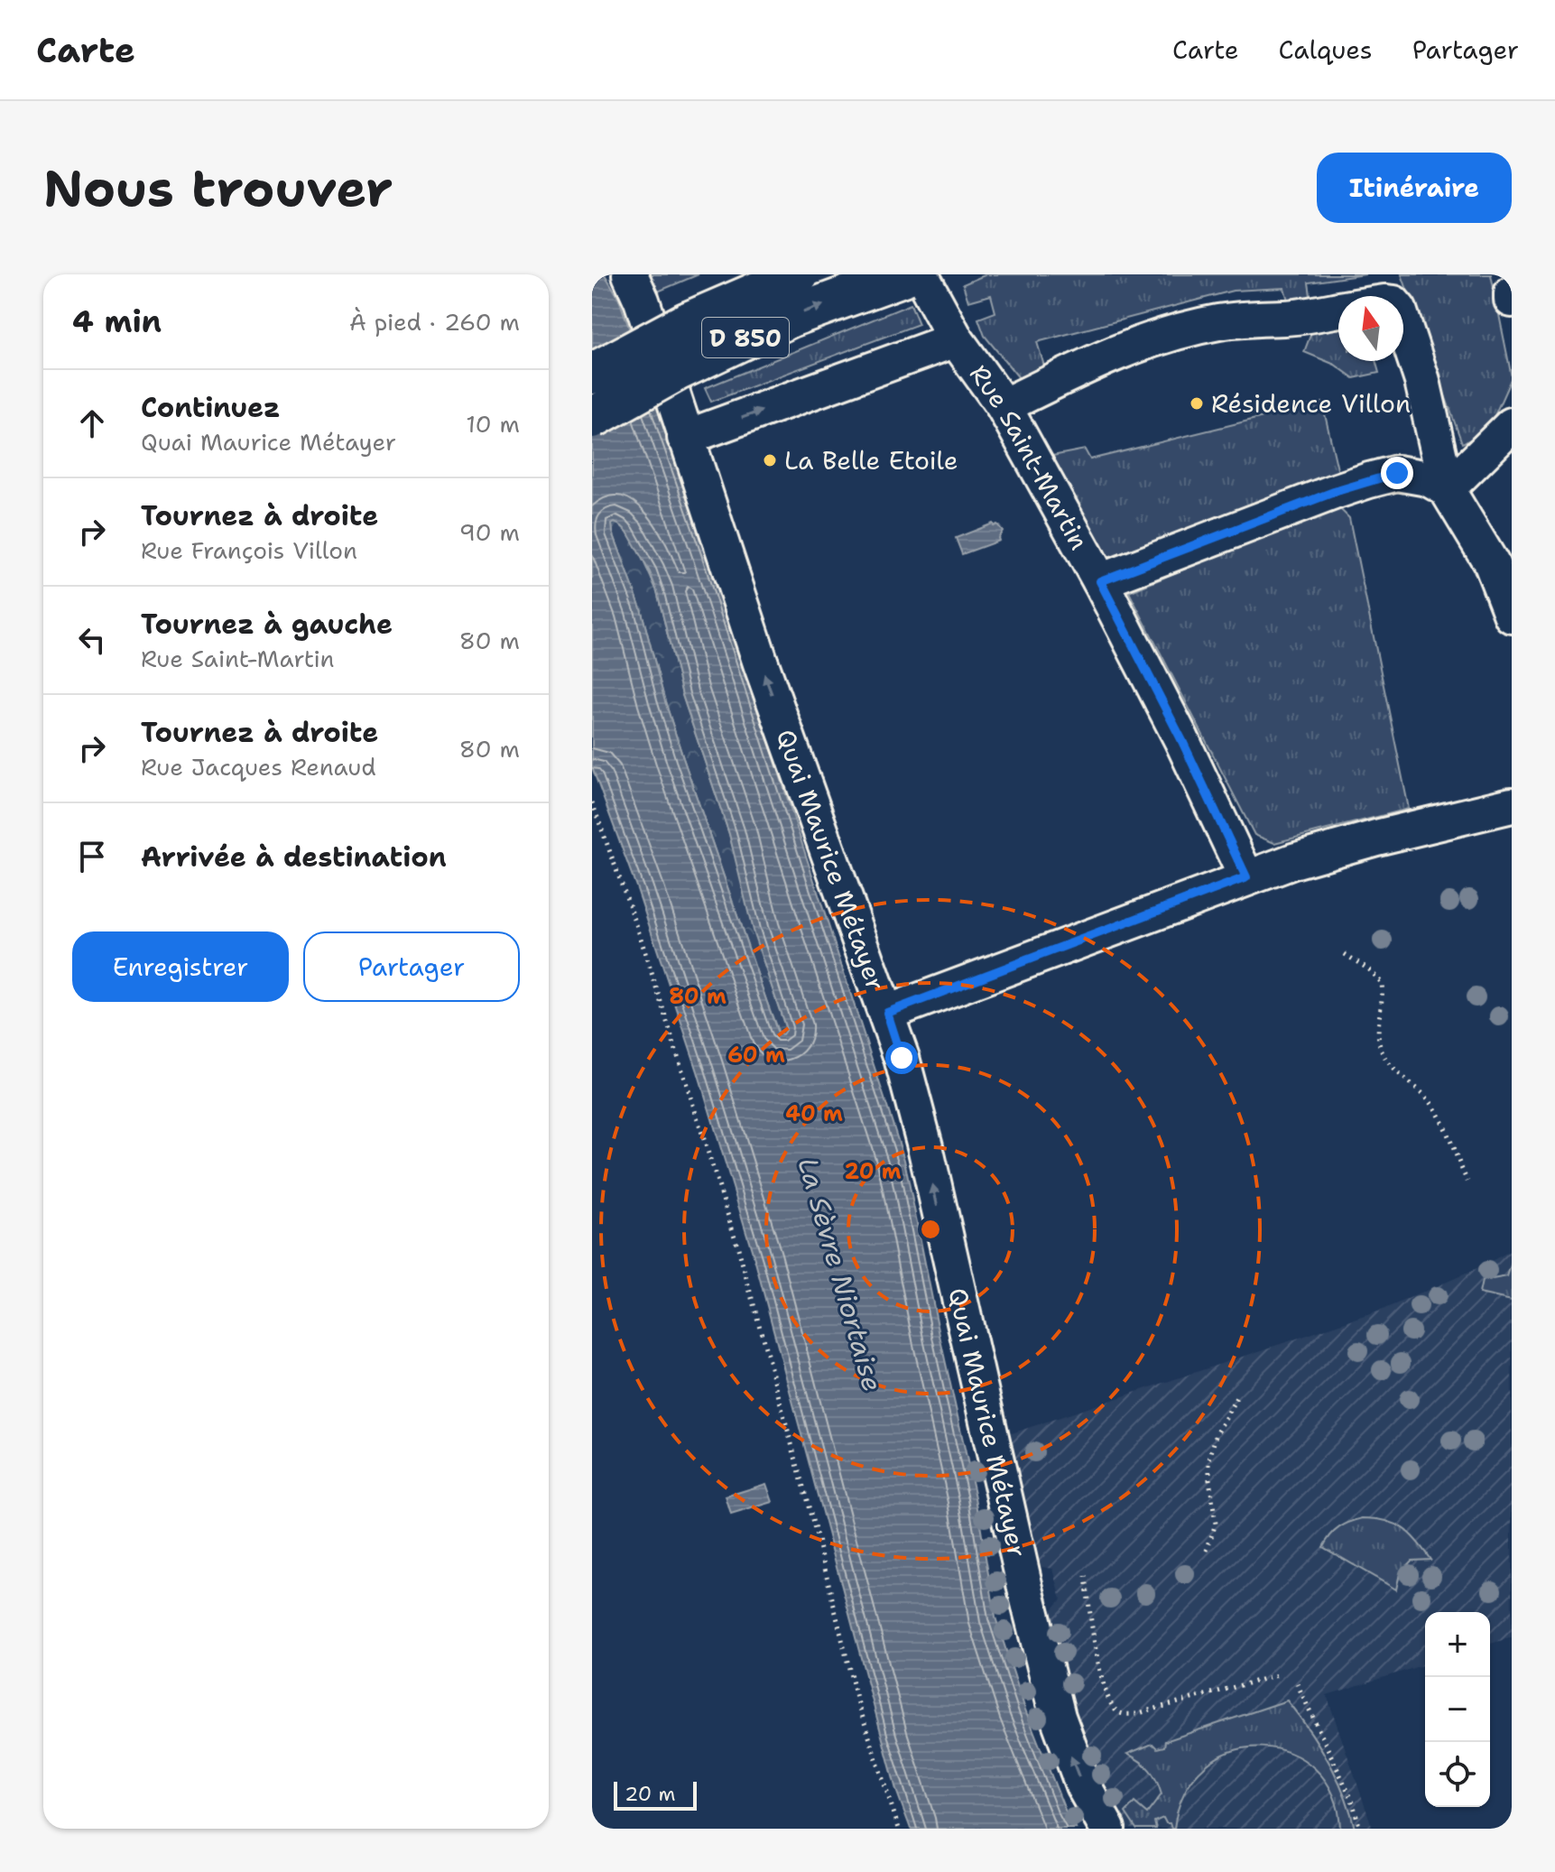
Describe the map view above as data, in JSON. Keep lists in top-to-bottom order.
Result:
{
  "streets": {
    "main road": ["D 850"],
    "street": ["Rue Saint-Martin", "Quai Maurice Métayer"]
  },
  "one_way": ["Quai Maurice Métayer"],
  "water": ["La Sèvre Niortaise"],
  "places": ["Résidence Villon", "La Belle Etoile"],
  "scale_bar": "20 m",
  "north": "top",
  "page": {
    "header": "Carte",
    "nav": ["Carte", "Calques", "Partager"],
    "buttons": [
      "Itinéraire",
      ["Enregistrer", "Partager"]
    ],
    "title": "Nous trouver",
    "heading": ["4 min", "À pied · 260 m"],
    "list": [
      ["Continuez", "Quai Maurice Métayer", "10 m"],
      ["Tournez à droite", "Rue François Villon", "90 m"],
      ["Tournez à gauche", "Rue Saint-Martin", "80 m"],
      ["Tournez à droite", "Rue Jacques Renaud", "80 m"],
      "Arrivée à destination"
    ],
    "map_buttons": ["+", "−"],
    "scale": "20 m"
  },
  "rings": [
    "80 m",
    "60 m",
    "40 m",
    "20 m"
  ]
}
